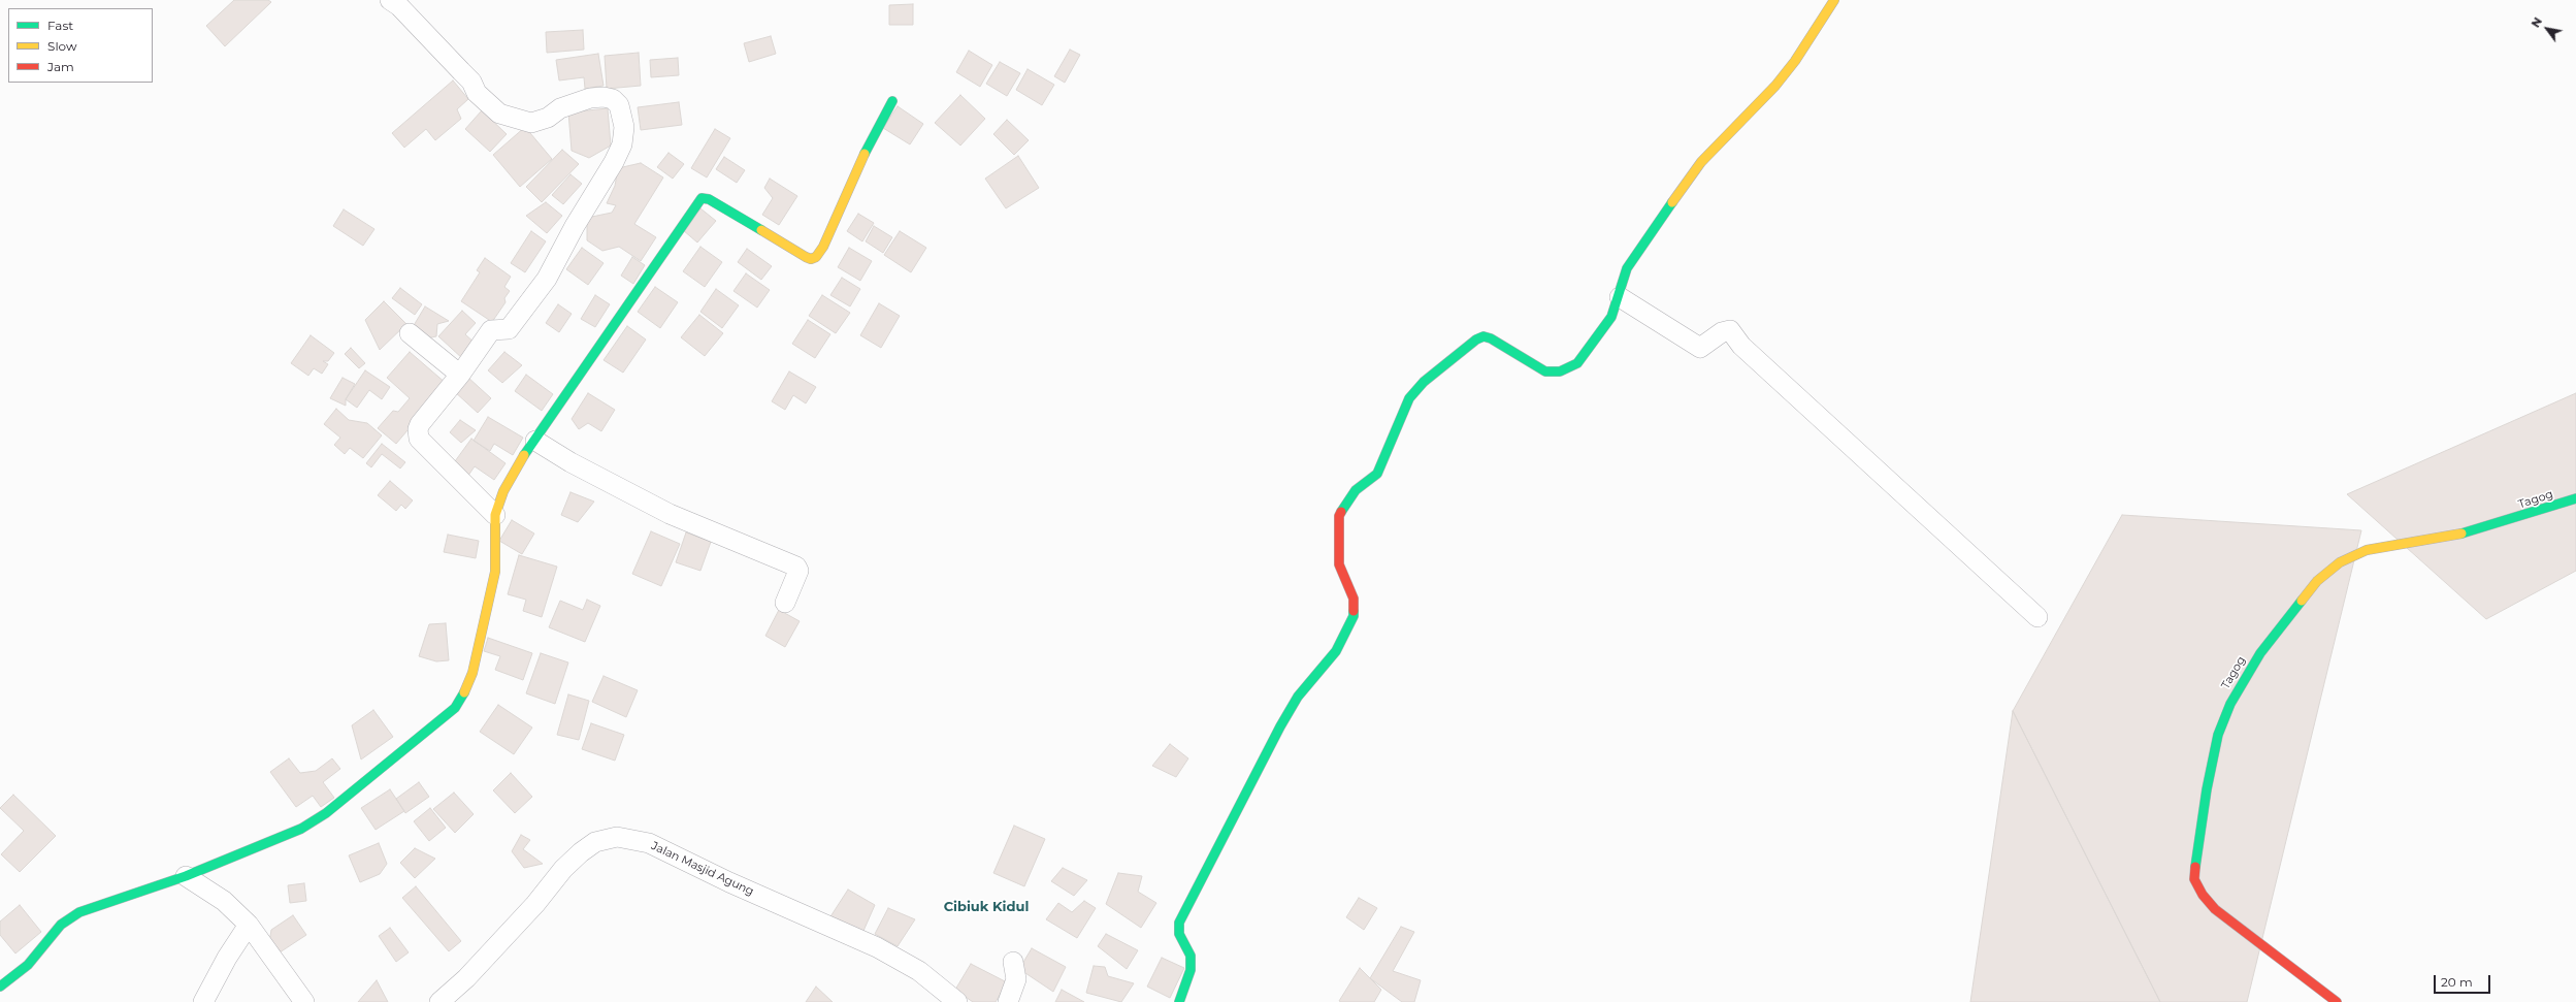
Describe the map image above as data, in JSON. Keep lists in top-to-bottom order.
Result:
{
  "streets": {
    "street": ["Tagog", "Jalan Masjid Agung"]
  },
  "districts": ["Cibiuk Kidul"],
  "legend": ["Fast", "Slow", "Jam"],
  "scale_bar": "20 m",
  "north": "top left"
}
